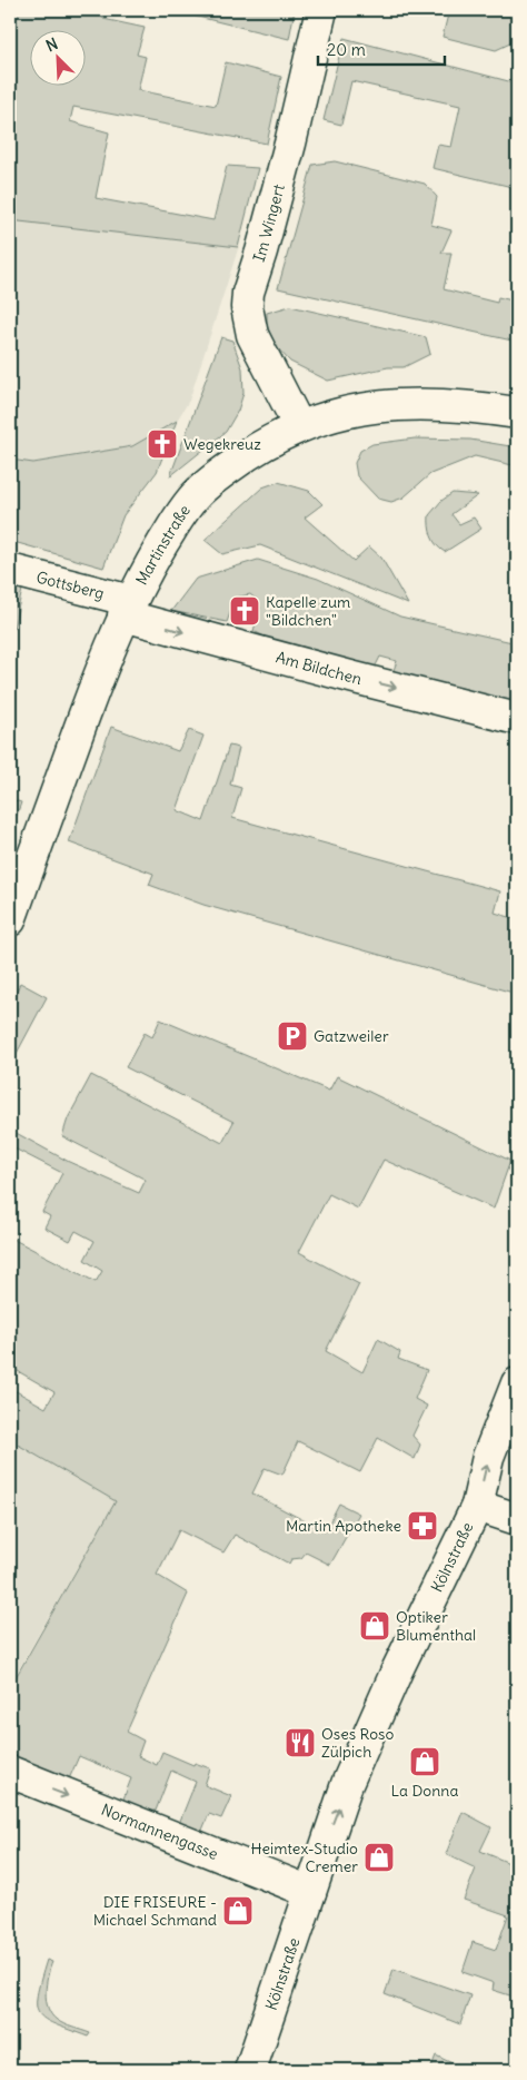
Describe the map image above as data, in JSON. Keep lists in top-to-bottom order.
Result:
{
  "streets": {
    "street": [
      "Im Wingert",
      "Martinstraße",
      "Gottsberg",
      "Am Bildchen",
      "Kölnstraße",
      "Normannengasse"
    ]
  },
  "crossings": [
    ["Im Wingert", "Martinstraße"],
    ["Martinstraße", "Gottsberg"],
    ["Martinstraße", "Am Bildchen"],
    ["Gottsberg", "Am Bildchen"],
    ["Kölnstraße", "Normannengasse"]
  ],
  "one_way": ["Am Bildchen", "Kölnstraße", "Normannengasse"],
  "places": {
    "church": ["Wegekreuz", "Kapelle zum \"Bildchen\""],
    "parking": ["Gatzweiler"],
    "pharmacy": ["Martin Apotheke"],
    "shop": [
      "Optiker Blumenthal",
      "La Donna",
      "Heimtex-Studio Cremer",
      "DIE FRISEURE - Michael Schmand"
    ],
    "restaurant": ["Oses Roso Zülpich"]
  },
  "scale_bar": "20 m",
  "north": "top left"
}
